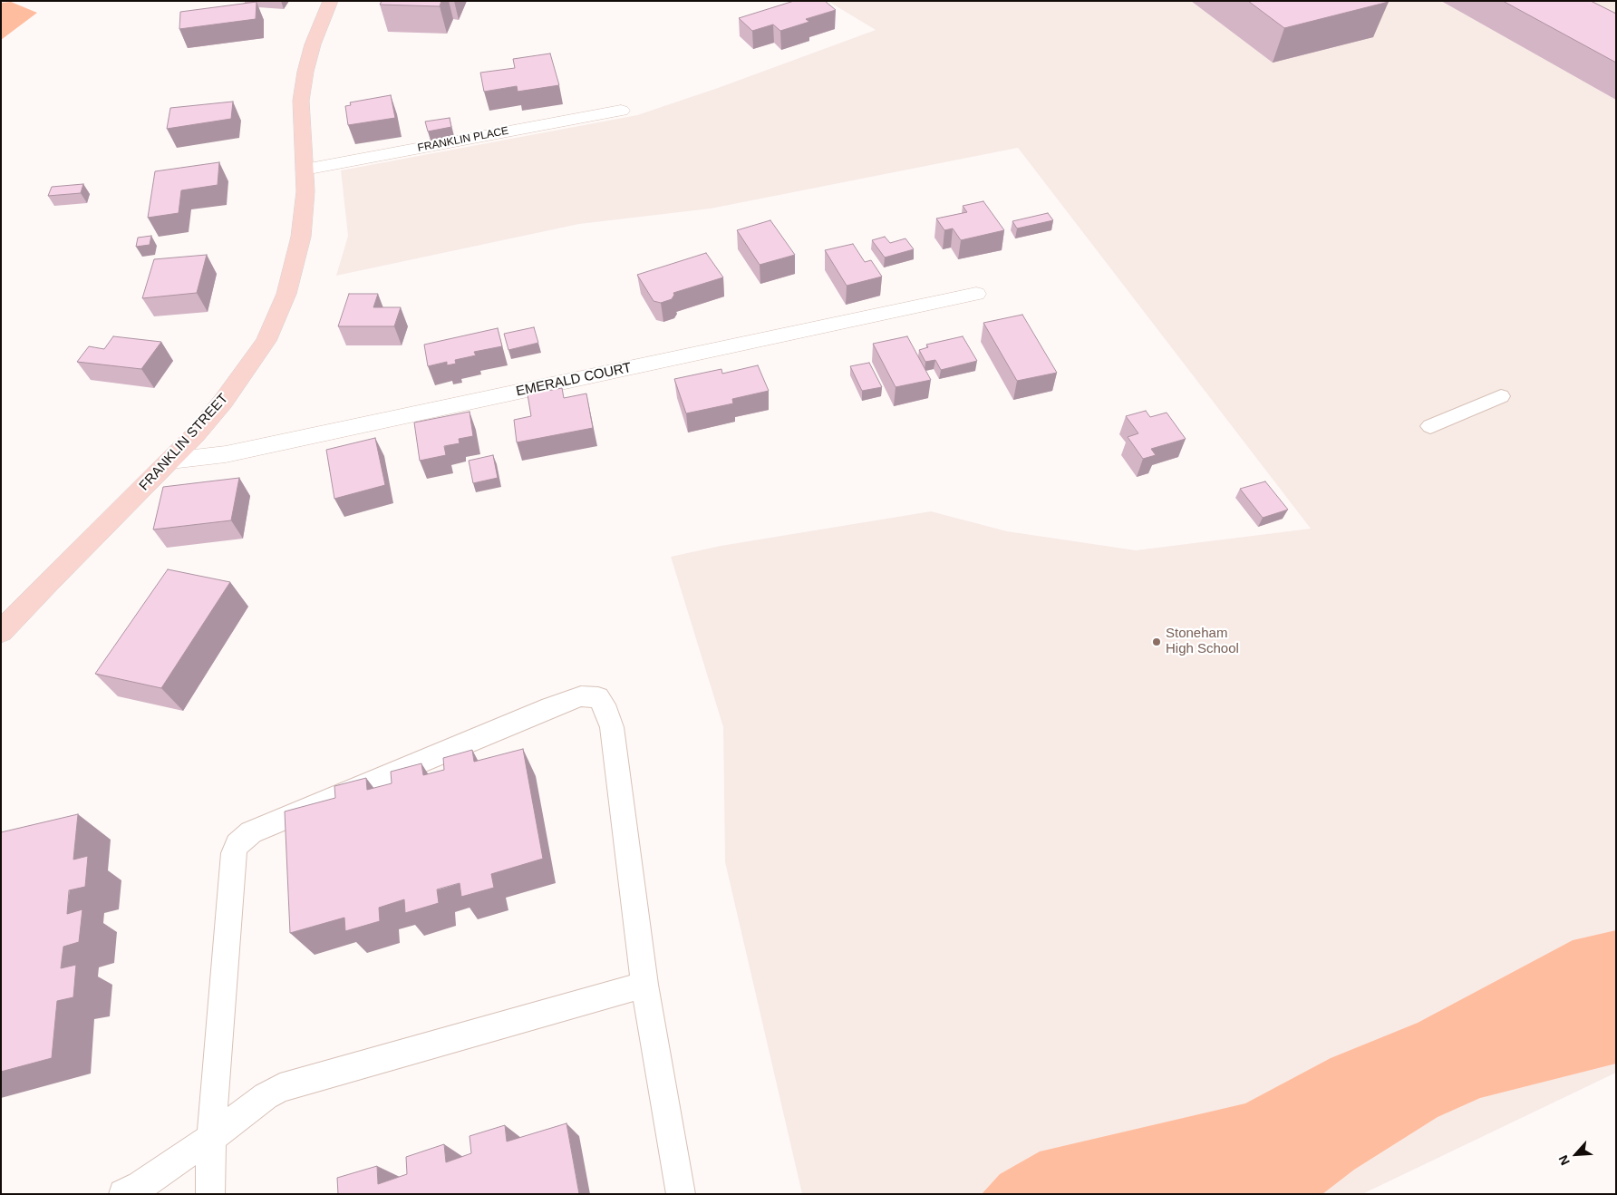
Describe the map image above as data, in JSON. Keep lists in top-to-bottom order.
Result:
{
  "streets": {
    "main road": ["FRANKLIN STREET"],
    "street": ["FRANKLIN PLACE", "EMERALD COURT"]
  },
  "crossings": [
    ["FRANKLIN PLACE", "FRANKLIN STREET"],
    ["EMERALD COURT", "FRANKLIN STREET"]
  ],
  "places": ["Stoneham High School"],
  "north": "bottom left"
}
